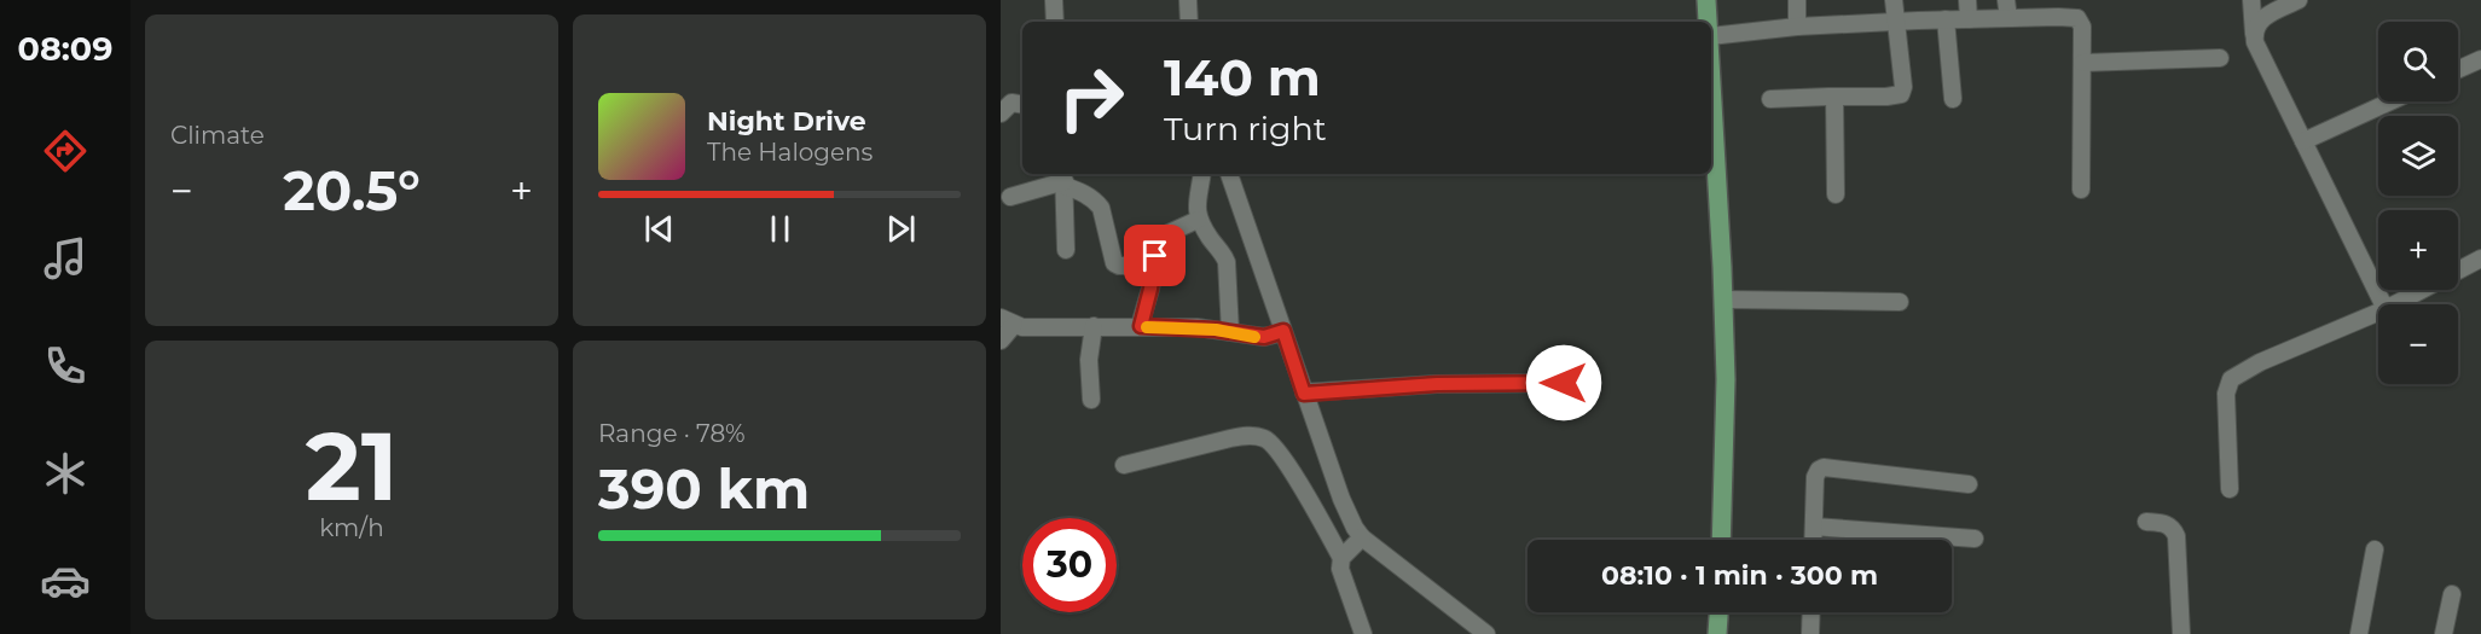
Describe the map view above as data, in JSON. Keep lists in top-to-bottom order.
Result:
{
  "page": {
    "tabs": "08:09",
    "tile": [
      "Climate",
      ["21", "km/h"],
      ["Range · 78%", "390 km"]
    ],
    "map_buttons": ["+", "−"],
    "turn": ["140 m", "Turn right"],
    "song": ["Night Drive", "The Halogens"],
    "heat": ["−", "20.5°", "+"],
    "limit": "30",
    "trip": "08:10 · 1 min · 300 m"
  }
}
